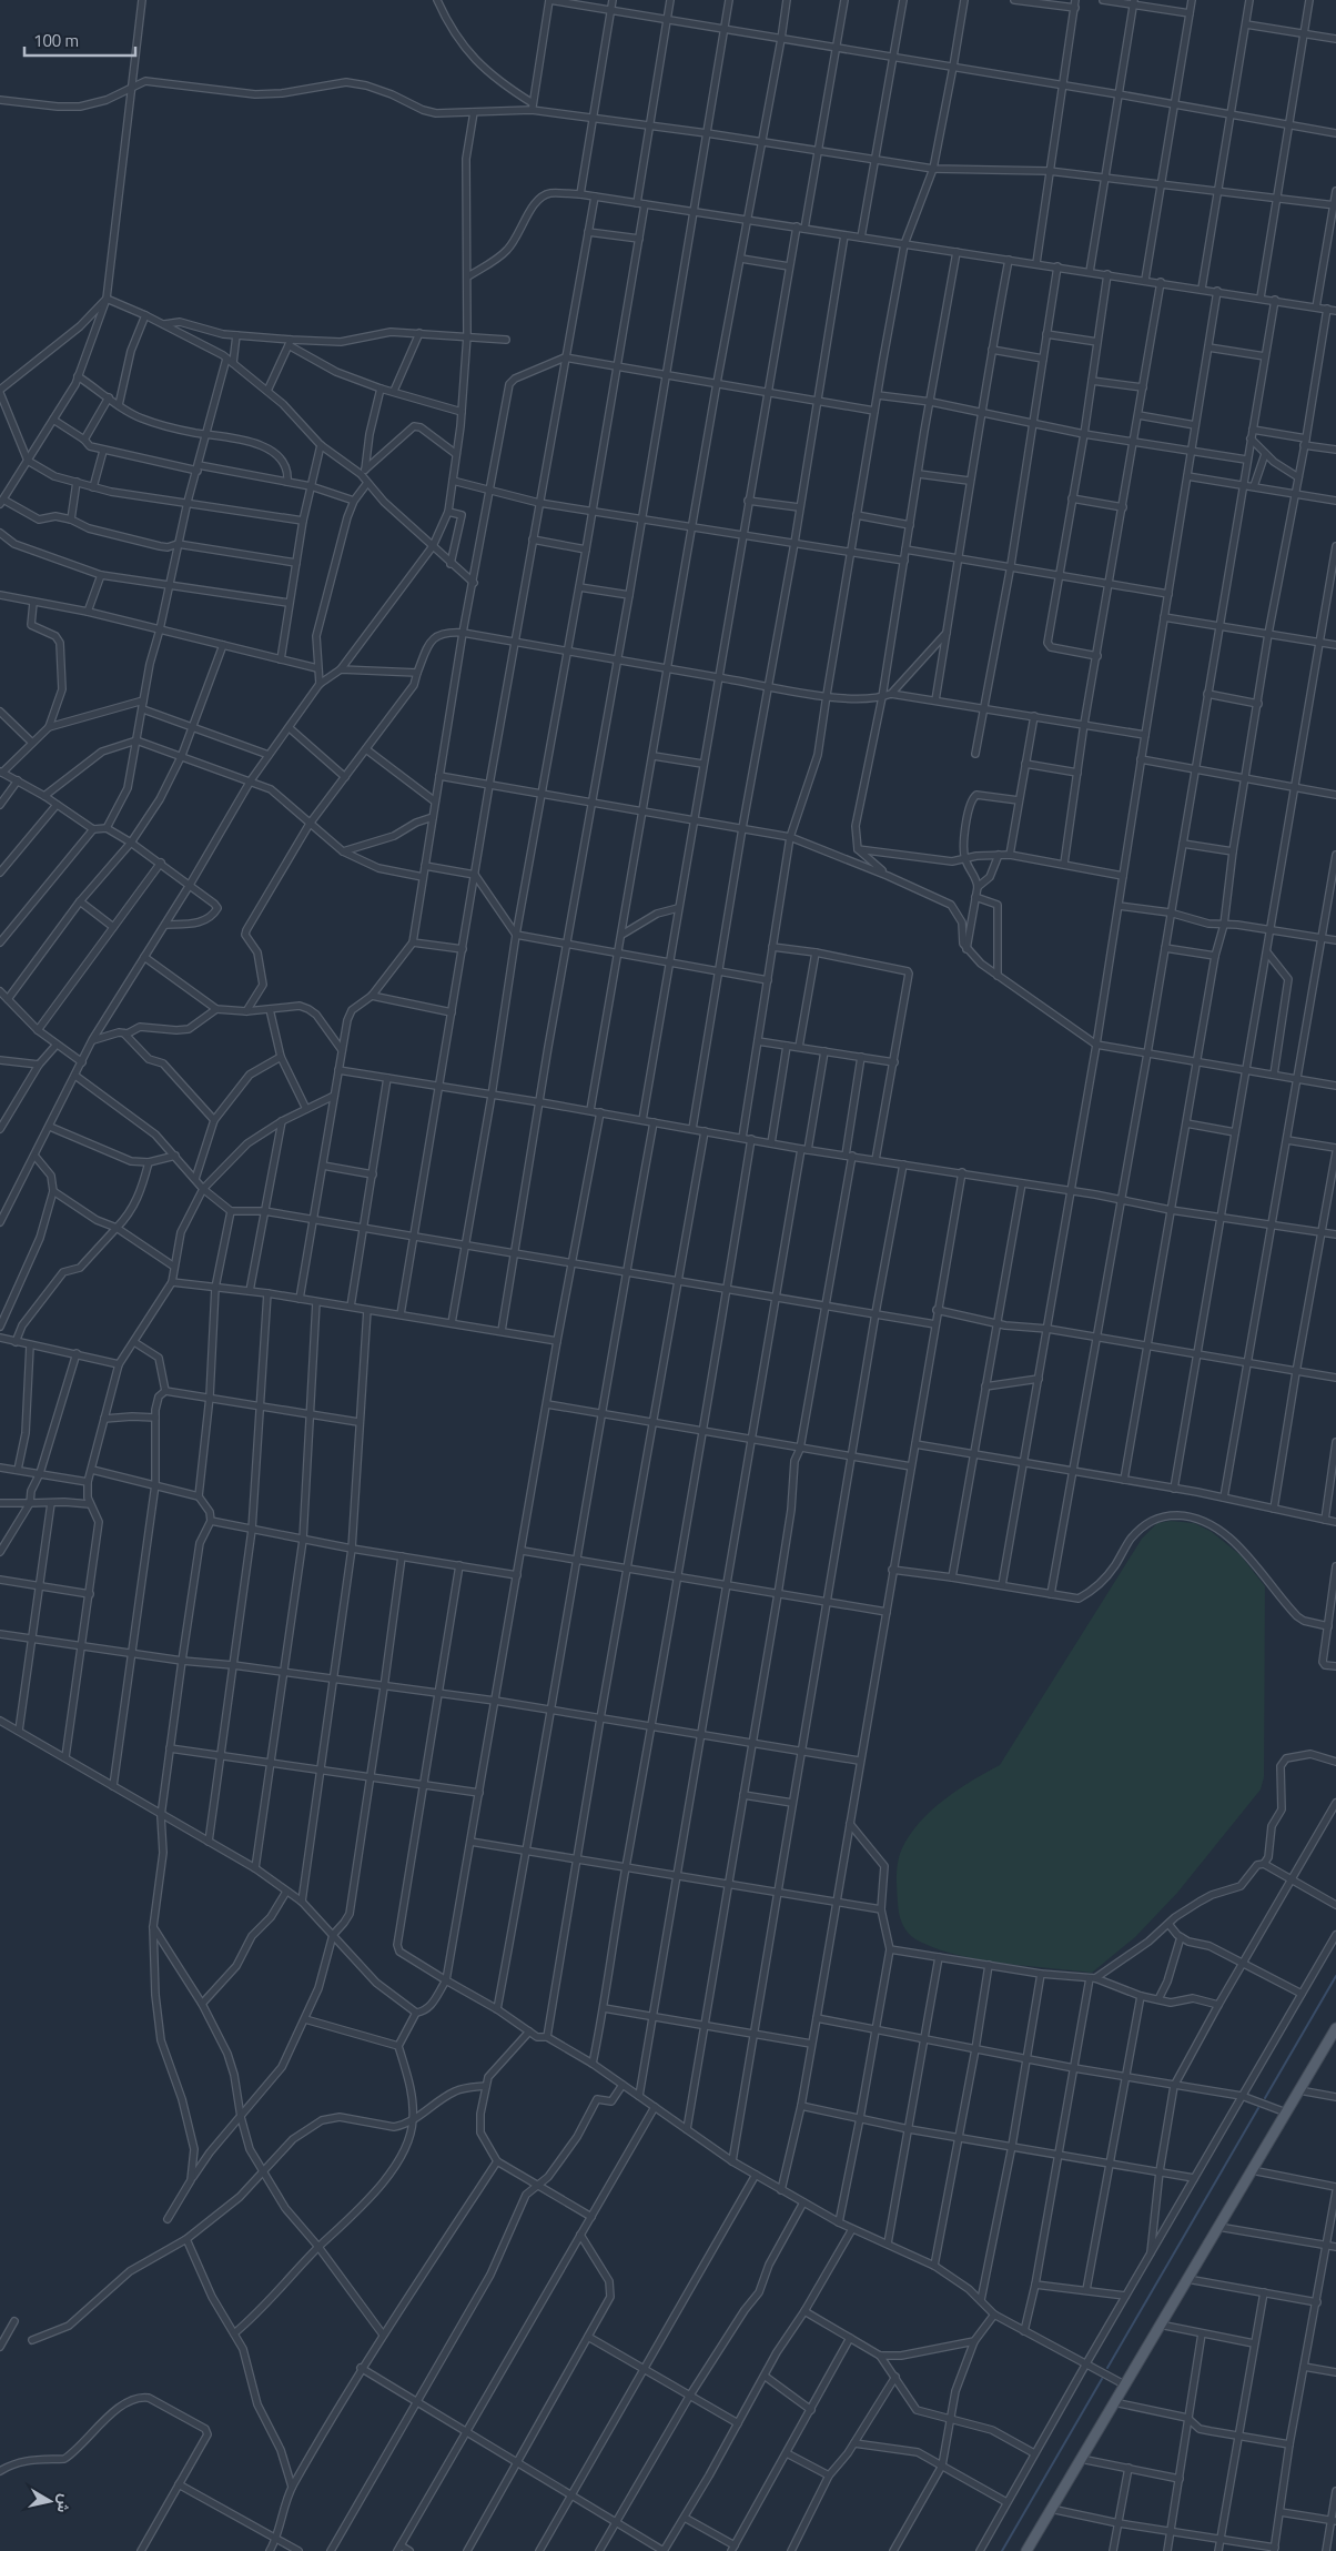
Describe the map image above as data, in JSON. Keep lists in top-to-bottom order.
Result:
{
  "scale_bar": "100 m",
  "north": "right"
}
